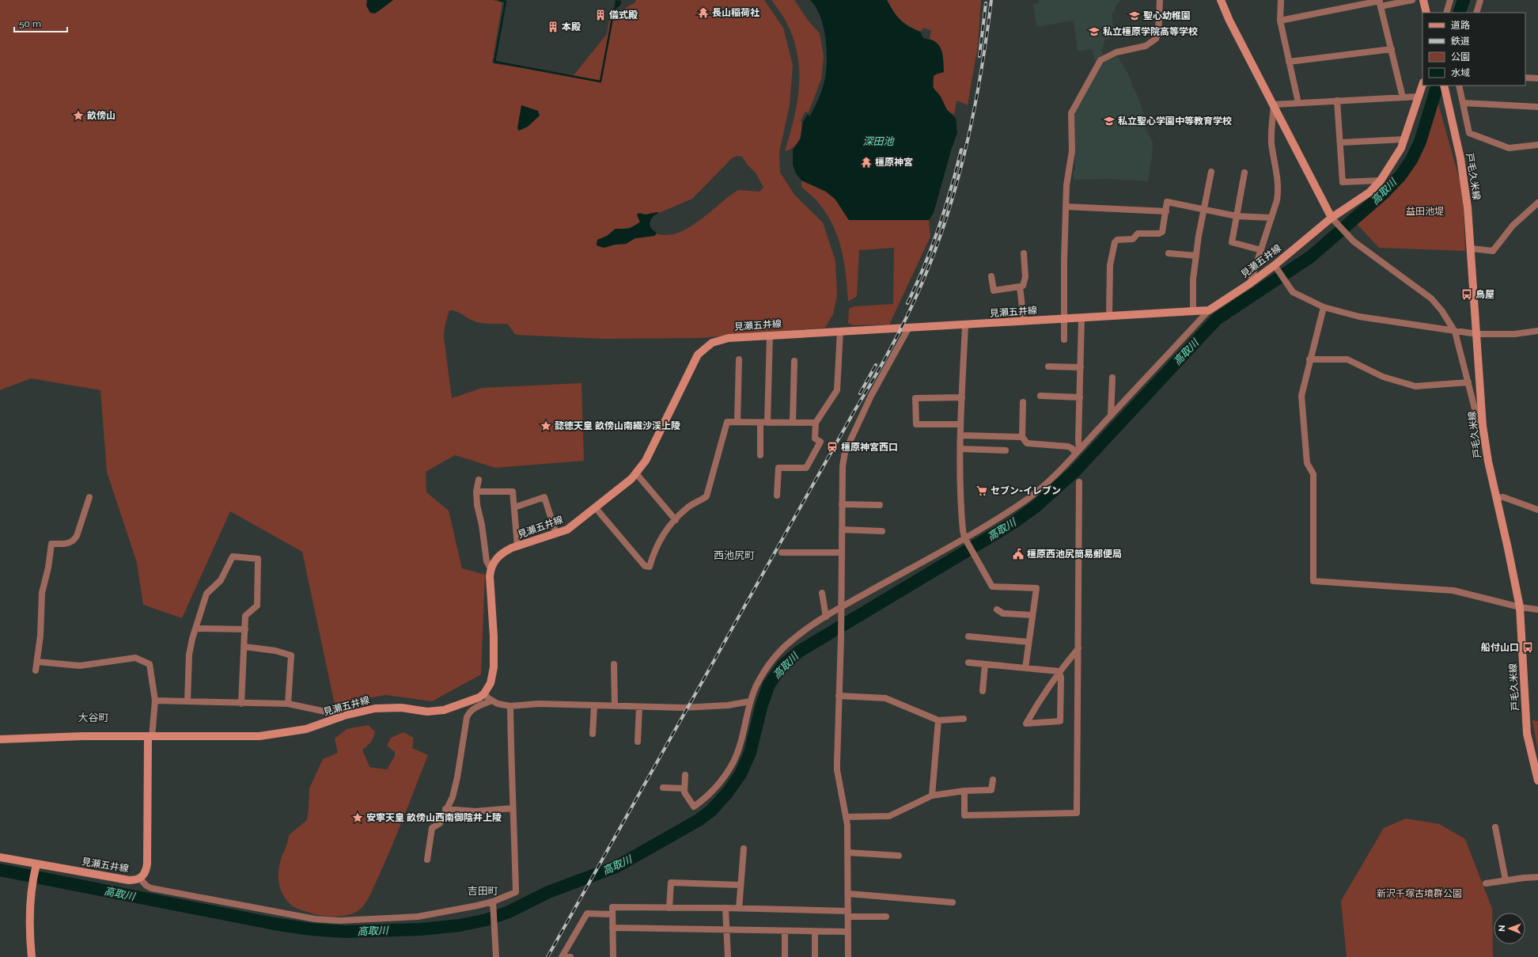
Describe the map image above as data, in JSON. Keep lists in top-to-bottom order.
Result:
{
  "streets": {
    "main road": ["戸毛久米線", "見瀬五井線"]
  },
  "districts": ["西池尻町", "大谷町", "吉田町"],
  "water": ["深田池", "高取川"],
  "parks": ["益田池堤", "新沢千塚古墳群公園"],
  "places": {
    "temple": ["長山稲荷社", "橿原神宮"],
    "building": ["儀式殿", "本殿"],
    "school or university": ["聖心幼稚園", "私立橿原学院高等学校", "私立聖心学園中等教育学校"],
    "place": ["畝傍山", "懿徳天皇 畝傍山南繊沙渓上陵", "安寧天皇 畝傍山西南御陰井上陵"],
    "bus stop": ["鳥屋", "船付山口"],
    "station": ["橿原神宮西口"],
    "supermarket": ["セブン-イレブン"],
    "public building": ["橿原西池尻簡易郵便局"]
  },
  "legend": [
    "道路",
    "鉄道",
    "公園",
    "水域"
  ],
  "scale_bar": "50 m",
  "north": "left"
}
